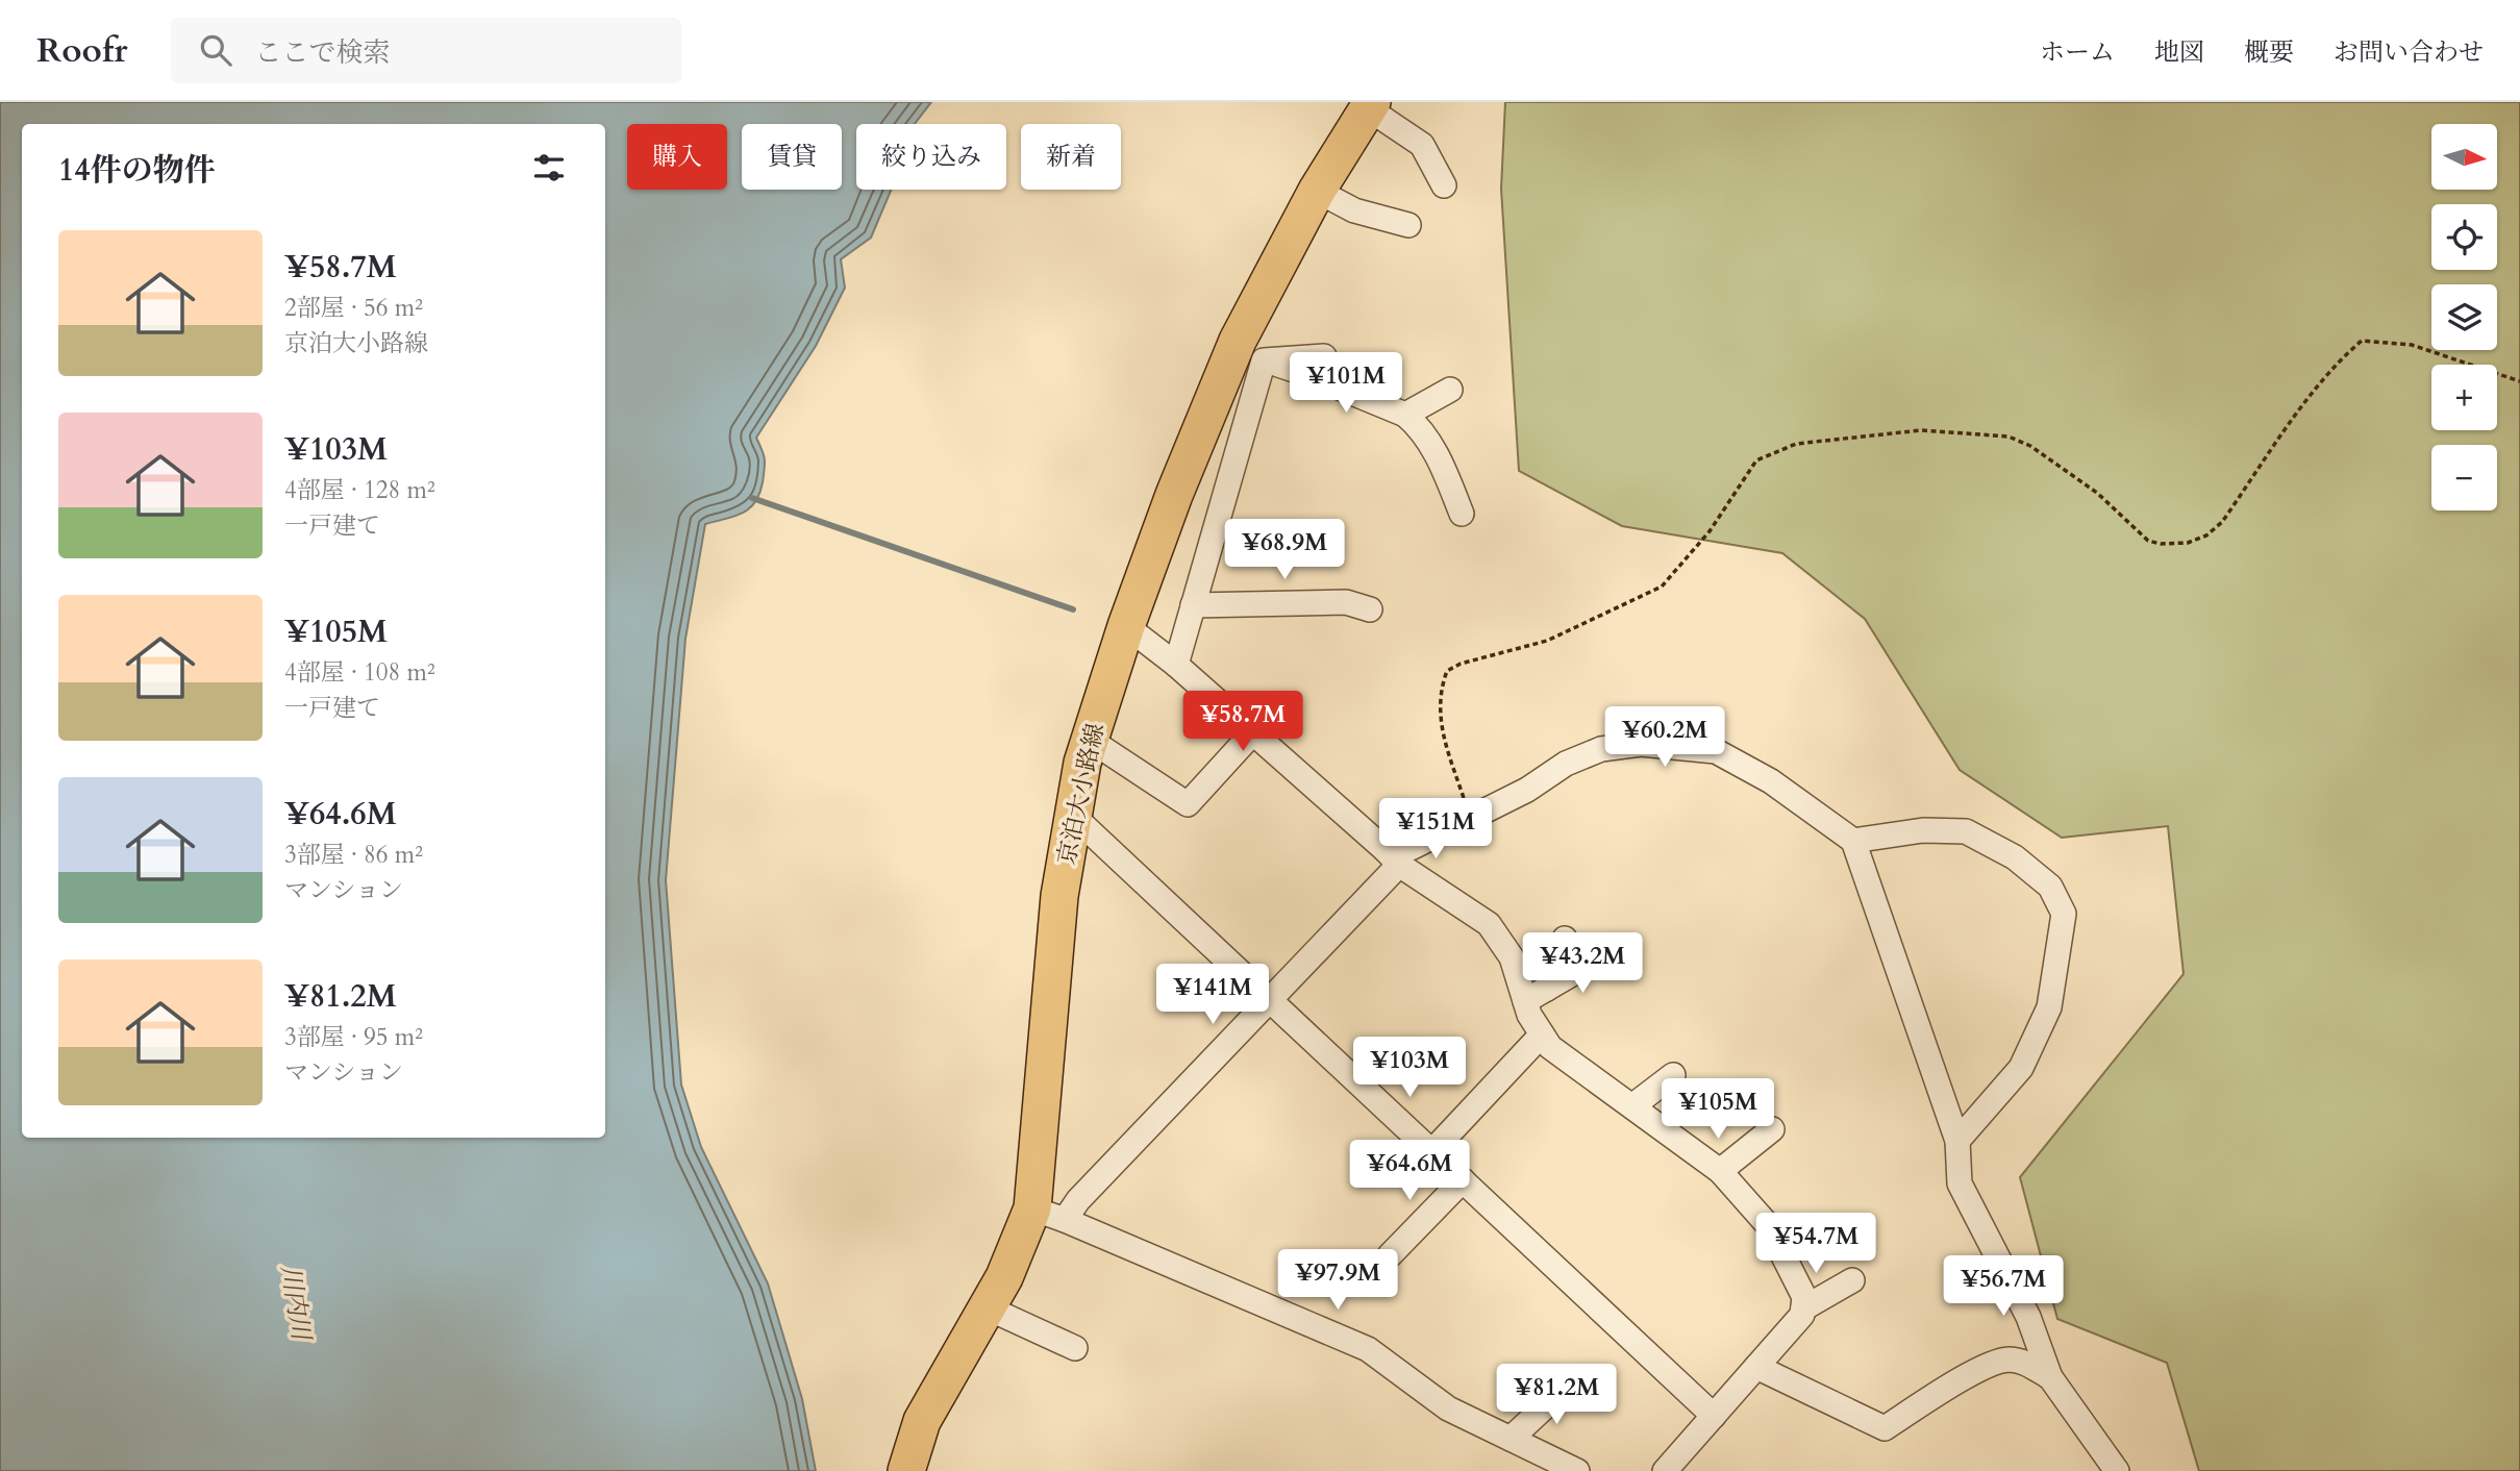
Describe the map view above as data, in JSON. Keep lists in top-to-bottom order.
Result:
{
  "streets": {
    "main road": ["京泊大小路線"]
  },
  "water": ["川内川"],
  "north": "right",
  "page": {
    "header": "Roofr",
    "search": "ここで検索",
    "nav": [
      "ホーム",
      "地図",
      "概要",
      "お問い合わせ"
    ],
    "map_buttons": ["+", "−"],
    "chip": [
      "購入",
      "賃貸",
      "絞り込み",
      "新着"
    ],
    "heading": "14件の物件",
    "list": [
      {
        "name": "¥58.7M",
        "note": "2部屋 · 56 m² · 京泊大小路線"
      },
      {
        "name": "¥103M",
        "note": "4部屋 · 128 m² · 一戸建て"
      },
      {
        "name": "¥105M",
        "note": "4部屋 · 108 m² · 一戸建て"
      },
      {
        "name": "¥64.6M",
        "note": "3部屋 · 86 m² · マンション"
      },
      {
        "name": "¥81.2M",
        "note": "3部屋 · 95 m² · マンション"
      }
    ],
    "price": [
      "¥101M",
      "¥68.9M",
      "¥58.7M",
      "¥60.2M",
      "¥151M",
      "¥43.2M",
      "¥141M",
      "¥103M",
      "¥105M",
      "¥64.6M",
      "¥54.7M",
      "¥97.9M",
      "¥56.7M",
      "¥81.2M"
    ]
  }
}
